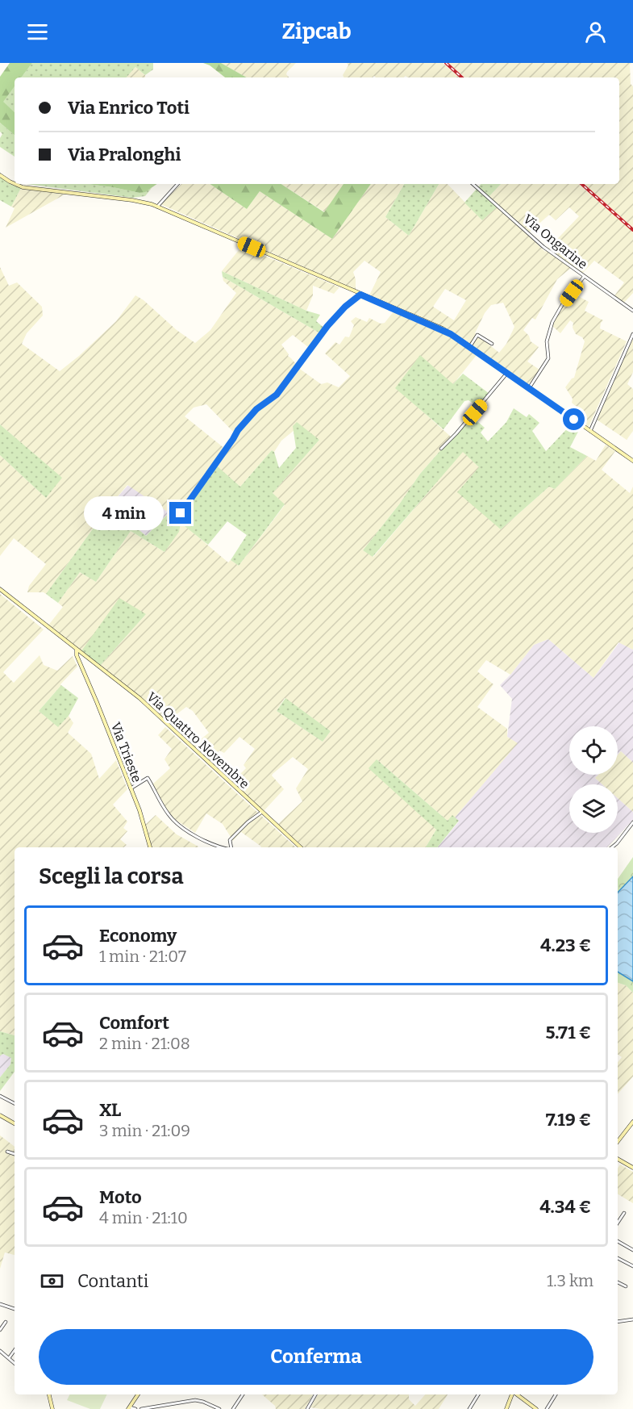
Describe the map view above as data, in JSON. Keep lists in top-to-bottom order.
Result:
{
  "streets": {
    "main road": ["Via Quattro Novembre", "Via Trieste"],
    "street": ["Via Ongarine"]
  },
  "crossings": [
    ["Via Quattro Novembre", "Via Trieste"]
  ],
  "page": {
    "header": "Zipcab",
    "banner": ["Via Enrico Toti", "Via Pralonghi"],
    "bubble": "4 min",
    "heading": "Scegli la corsa",
    "list": [
      {
        "name": "Economy",
        "note": "1 min · 21:07",
        "value": "4.23 €"
      },
      {
        "name": "Comfort",
        "note": "2 min · 21:08",
        "value": "5.71 €"
      },
      {
        "name": "XL",
        "note": "3 min · 21:09",
        "value": "7.19 €"
      },
      {
        "name": "Moto",
        "note": "4 min · 21:10",
        "value": "4.34 €"
      }
    ],
    "pay": ["Contanti", "1.3 km"],
    "buttons": "Conferma"
  }
}
